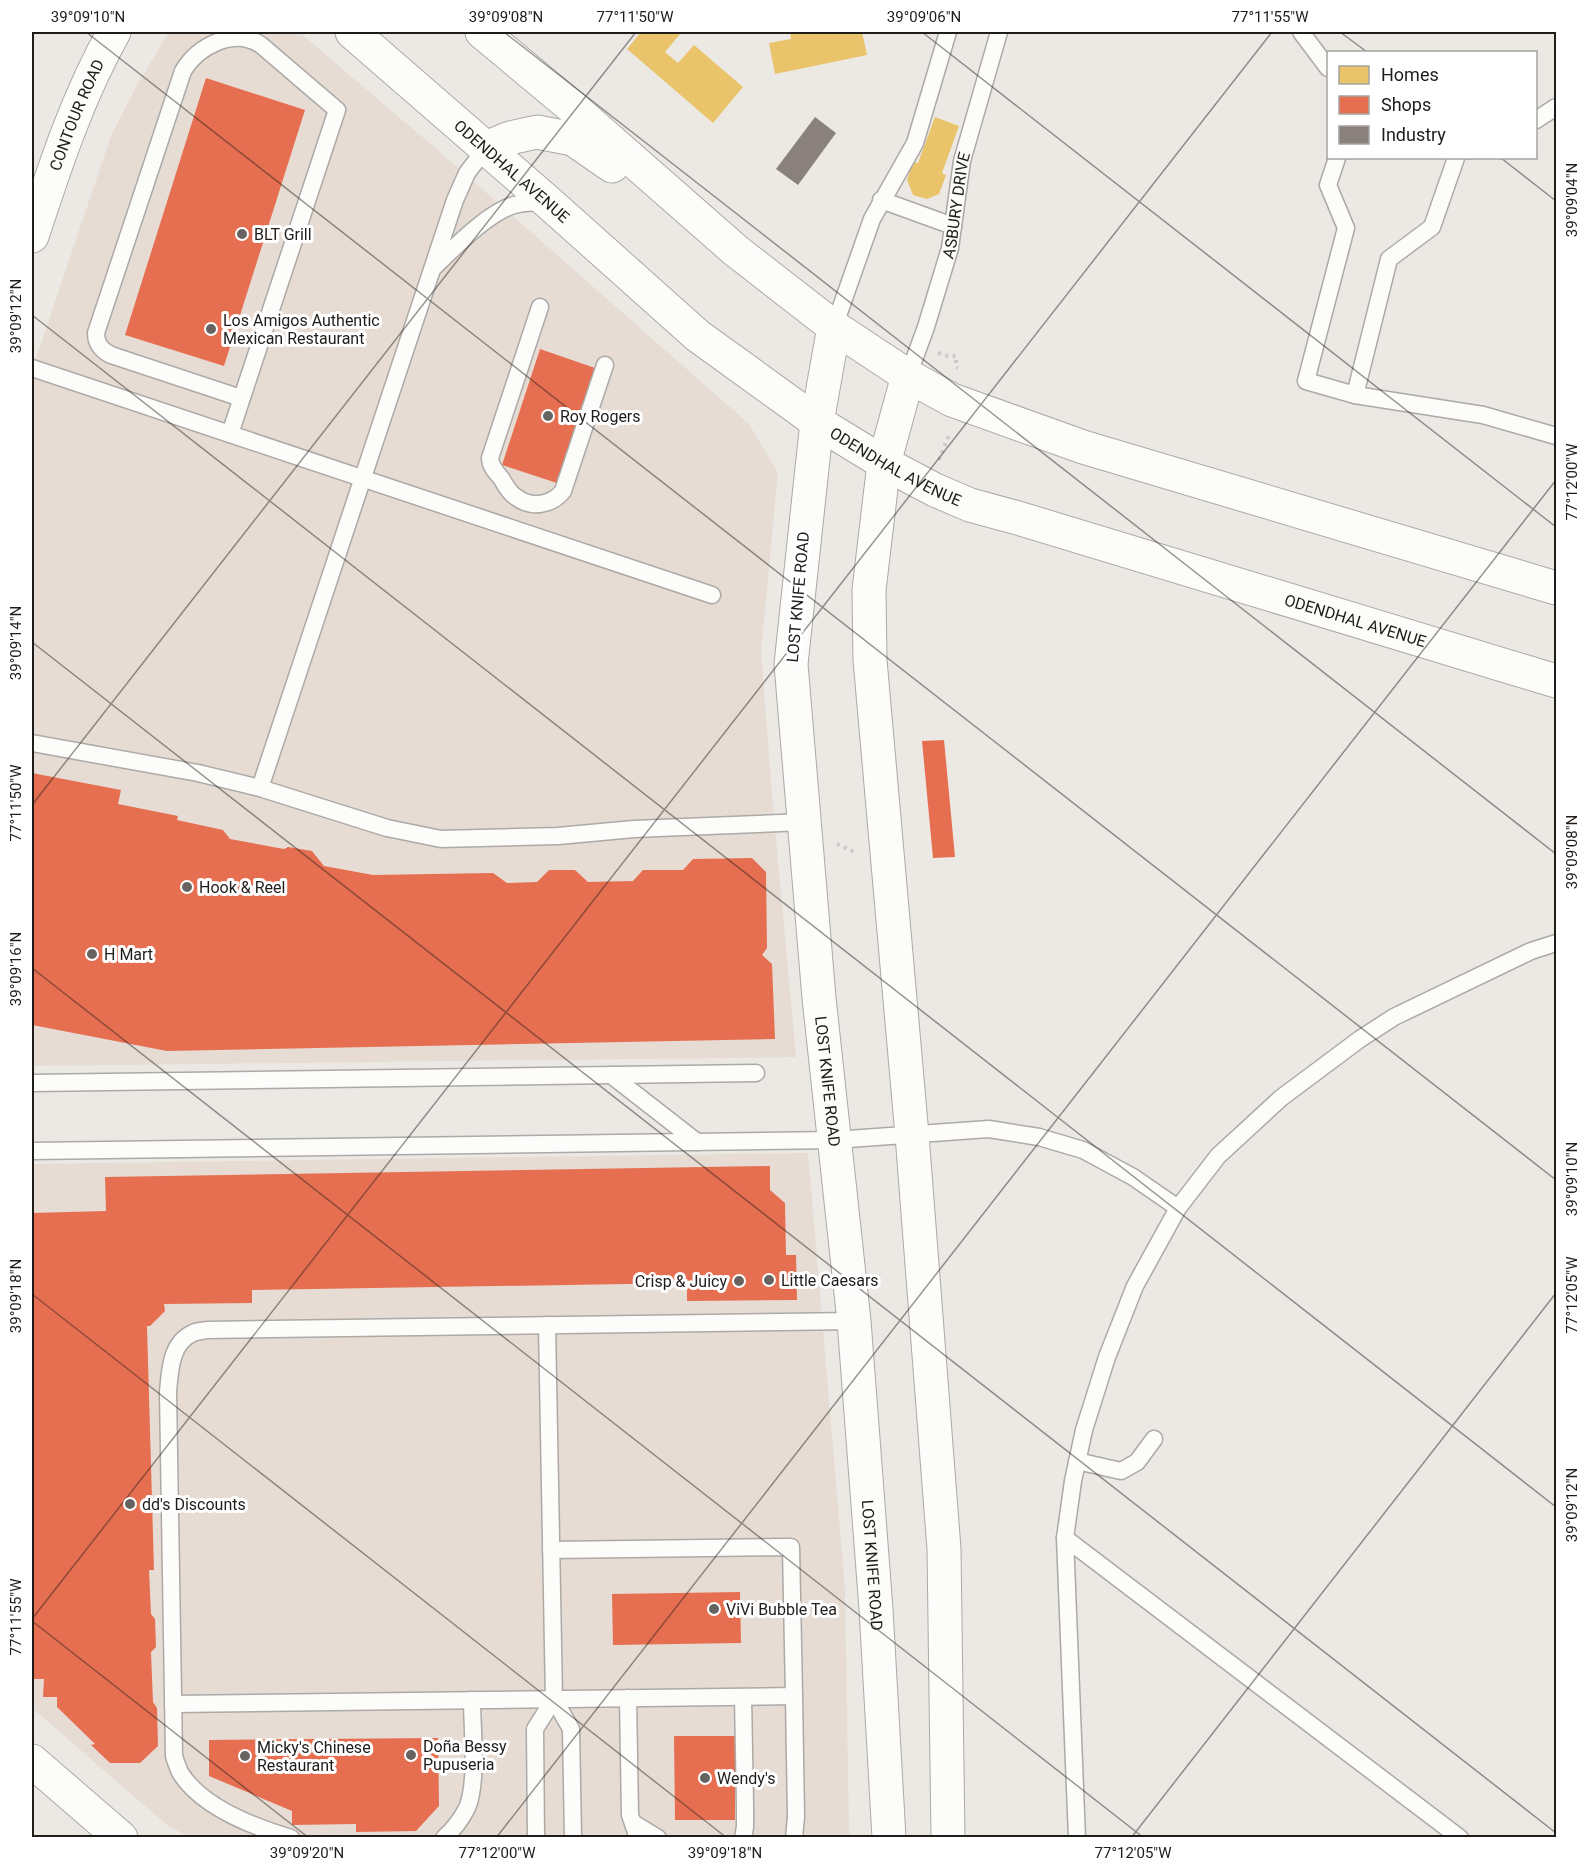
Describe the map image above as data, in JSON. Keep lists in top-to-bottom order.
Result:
{
  "streets": {
    "street": ["CONTOUR ROAD", "ODENDHAL AVENUE", "LOST KNIFE ROAD"],
    "lane": ["ASBURY DRIVE"]
  },
  "crossings": [
    ["ODENDHAL AVENUE", "LOST KNIFE ROAD"]
  ],
  "places": [
    "BLT Grill",
    "Los Amigos Authentic Mexican Restaurant",
    "Roy Rogers",
    "Hook & Reel",
    "H Mart",
    "Little Caesars",
    "Crisp & Juicy",
    "dd's Discounts",
    "ViVi Bubble Tea",
    "Doña Bessy Pupuseria",
    "Micky's Chinese Restaurant",
    "Wendy's"
  ],
  "legend": ["Homes", "Shops", "Industry"],
  "coordinates": [
    "39°09'10\"N",
    "39°09'08\"N",
    "77°11'50\"W",
    "39°09'06\"N",
    "77°11'55\"W",
    "39°09'04\"N",
    "39°09'12\"N",
    "77°12'00\"W",
    "39°09'14\"N",
    "39°09'16\"N",
    "77°12'05\"W",
    "39°09'18\"N",
    "39°09'20\"N"
  ]
}
